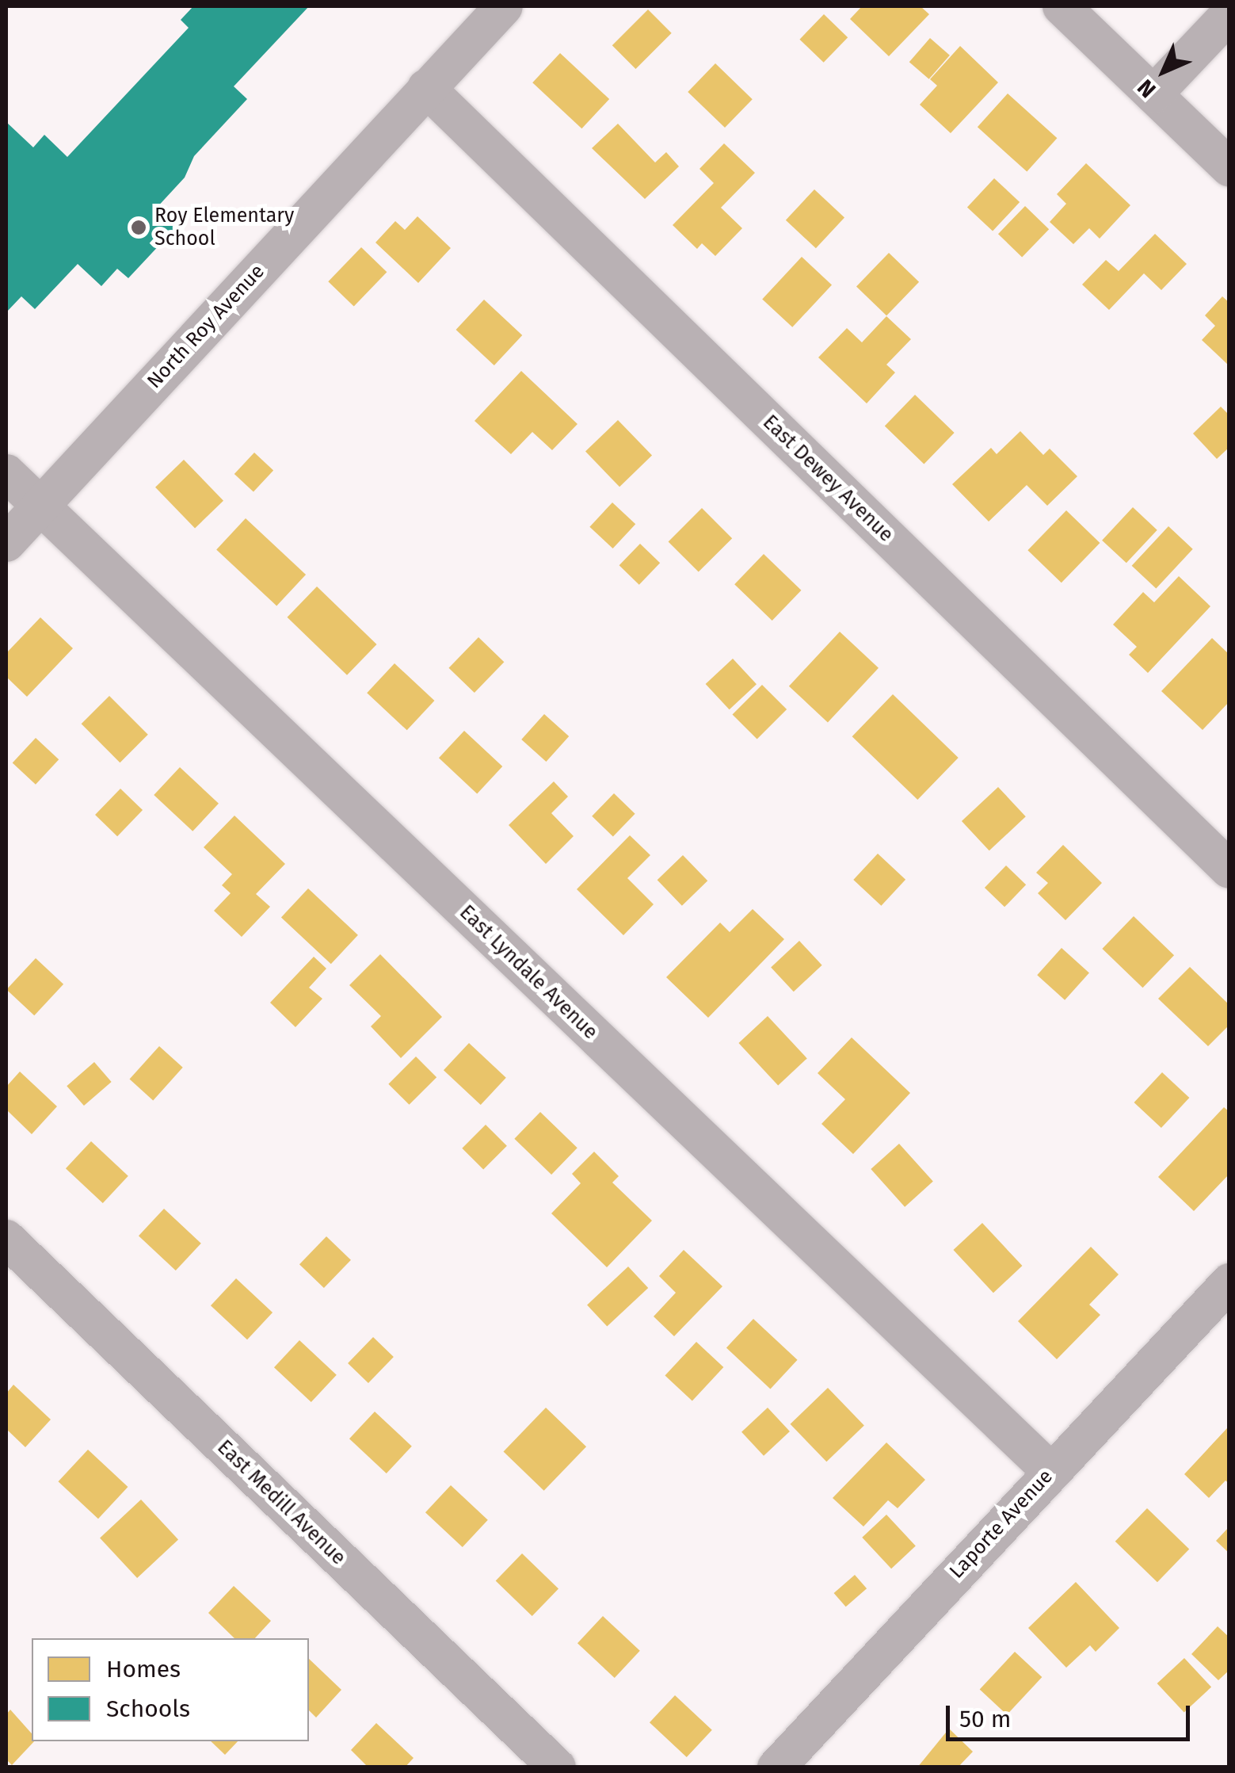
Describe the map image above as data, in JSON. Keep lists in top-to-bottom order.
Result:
{
  "streets": {
    "street": [
      "North Roy Avenue",
      "East Dewey Avenue",
      "East Lyndale Avenue",
      "East Medill Avenue",
      "Laporte Avenue"
    ]
  },
  "crossings": [
    ["North Roy Avenue", "East Dewey Avenue"],
    ["North Roy Avenue", "East Lyndale Avenue"],
    ["East Lyndale Avenue", "Laporte Avenue"]
  ],
  "places": ["Roy Elementary School"],
  "legend": ["Homes", "Schools"],
  "scale_bar": "50 m",
  "north": "bottom left"
}
